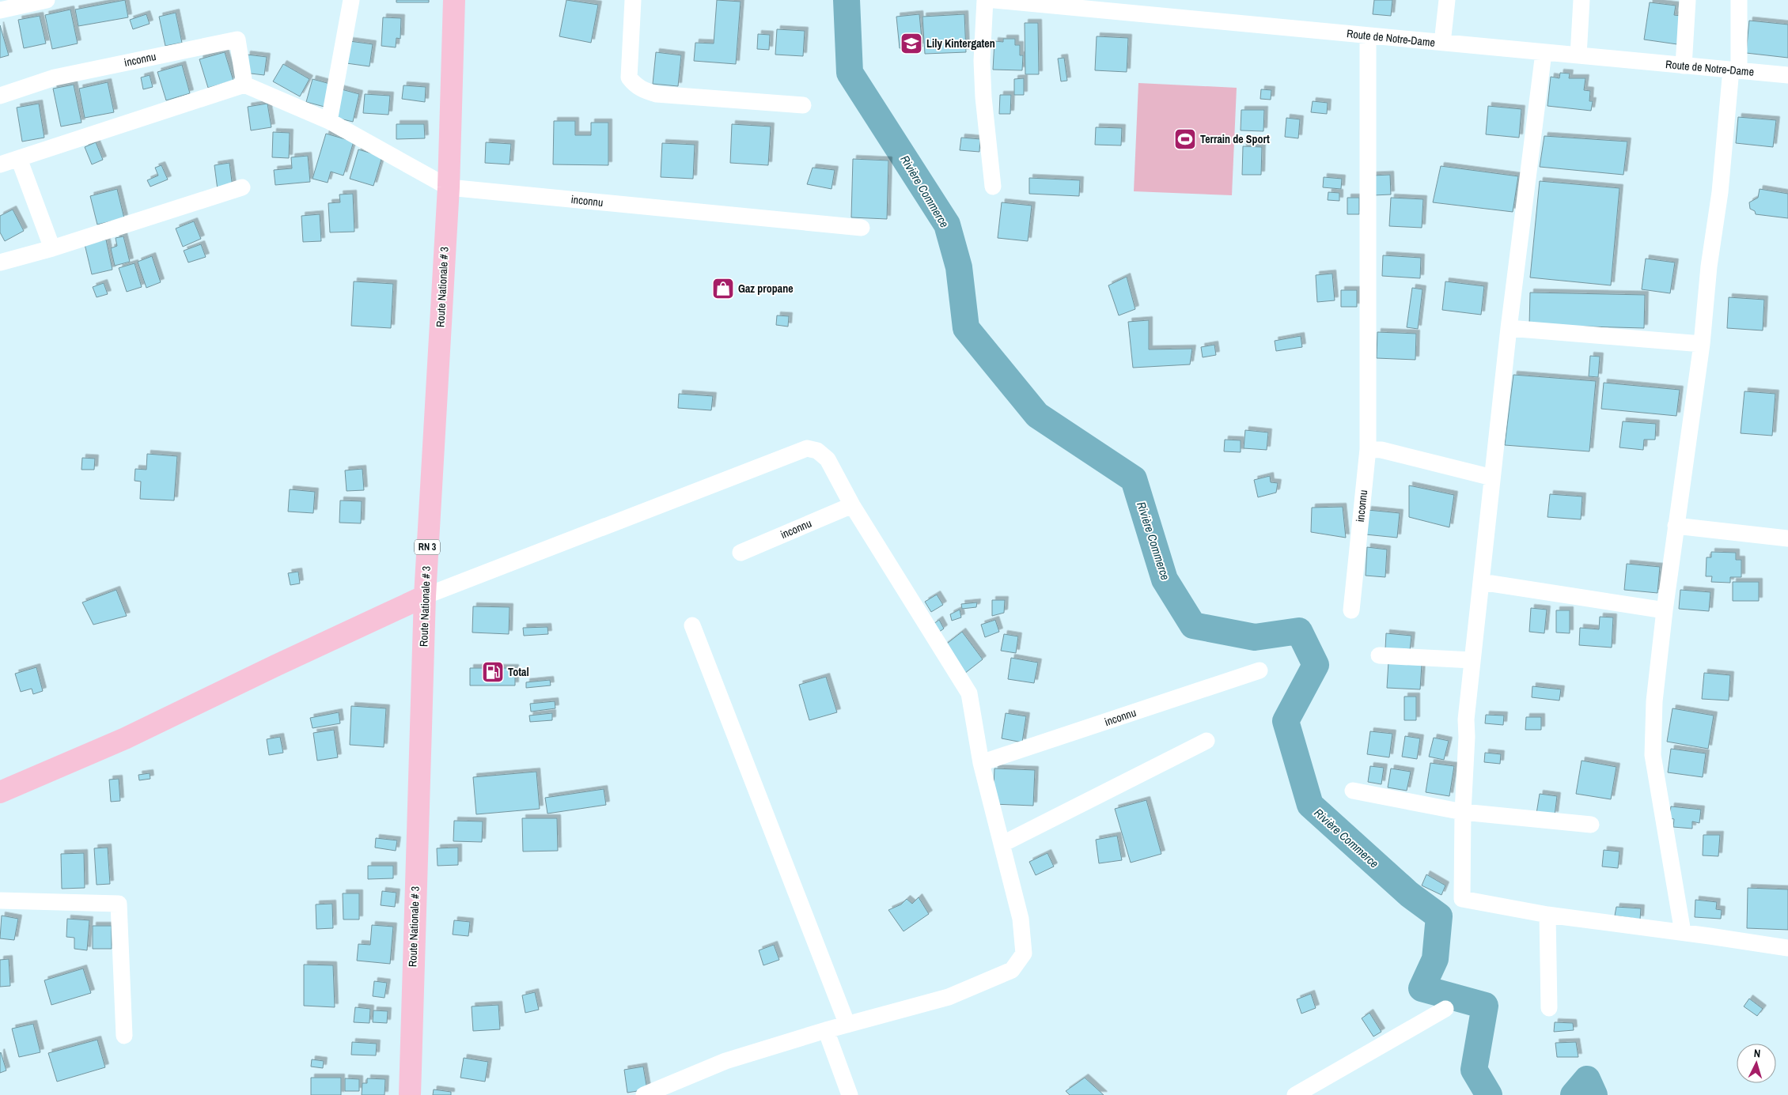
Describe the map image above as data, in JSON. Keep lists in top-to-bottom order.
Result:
{
  "streets": {
    "main road": ["Route Nationale # 3", "RN 3"],
    "street": ["Route de Notre-Dame", "inconnu"]
  },
  "crossings": [
    ["Route de Notre-Dame", "inconnu"],
    ["inconnu", "Route Nationale # 3"]
  ],
  "water": ["Rivière Commerce"],
  "places": {
    "school or university": ["Lily Kintergaten"],
    "sports": ["Terrain de Sport"],
    "shop": ["Gaz propane"],
    "fuel station": ["Total"]
  },
  "north": "top"
}
